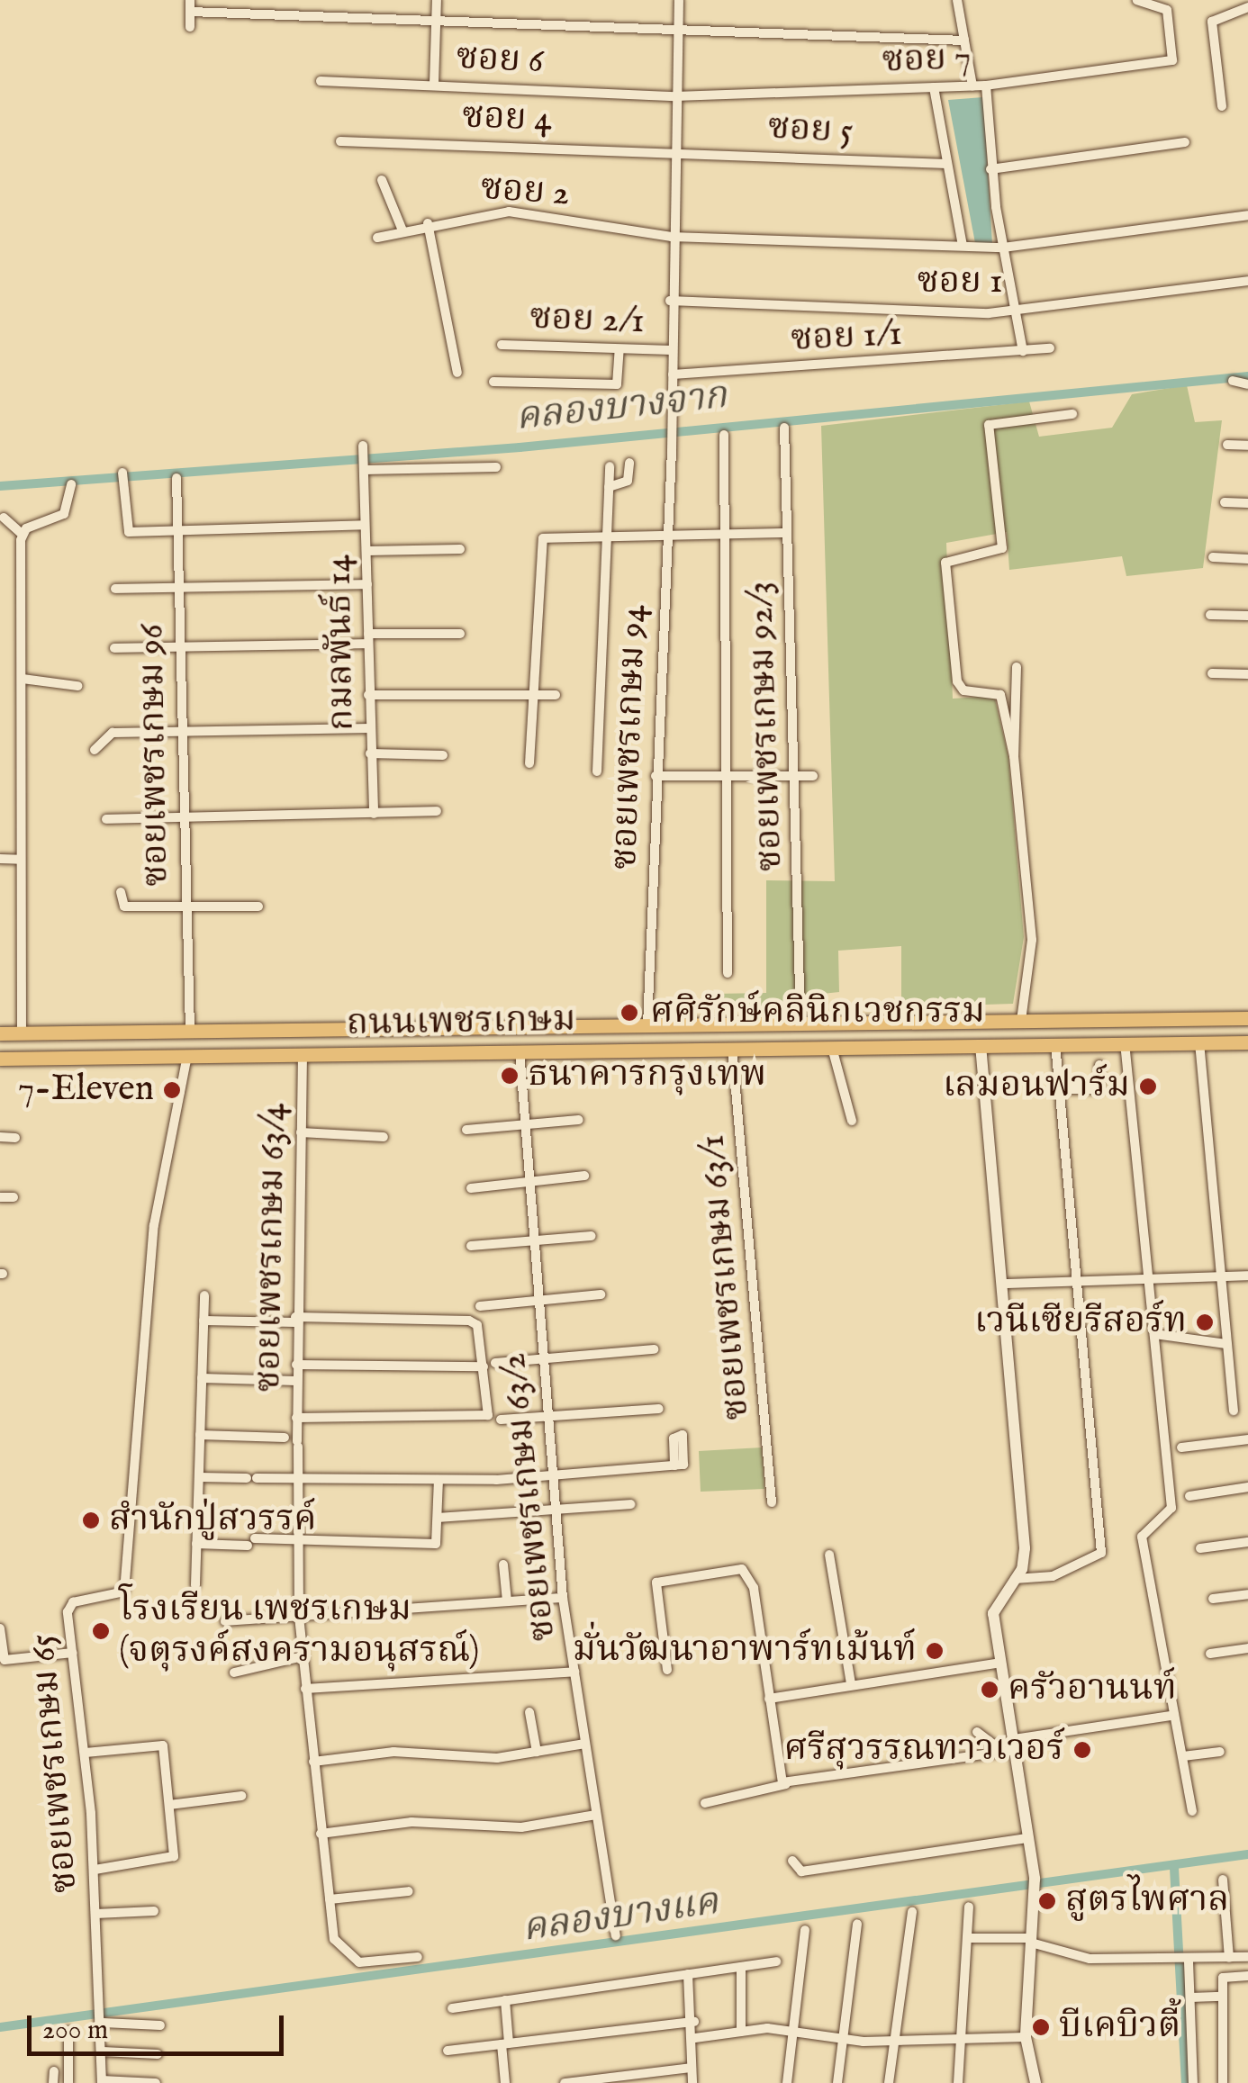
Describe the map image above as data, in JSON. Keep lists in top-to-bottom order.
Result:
{
  "streets": {
    "main road": ["ถนนเพชรเกษม"],
    "street": [
      "ซอย 6",
      "ซอย 7",
      "ซอย 4",
      "ซอย 5",
      "ซอย 2",
      "ซอย 1",
      "ซอย 2/1",
      "ซอย 1/1",
      "กมลพันธ์ 14",
      "ซอยเพชรเกษม 92/3",
      "ซอยเพชรเกษม 94",
      "ซอยเพชรเกษม 96",
      "ซอยเพชรเกษม 63/4",
      "ซอยเพชรเกษม 63/1",
      "ซอยเพชรเกษม 63/2",
      "ซอยเพชรเกษม 65"
    ]
  },
  "crossings": [
    ["ซอย 6", "ซอย 7"],
    ["ซอย 6", "ซอยเพชรเกษม 94"],
    ["ซอย 7", "ซอยเพชรเกษม 94"],
    ["ซอย 4", "ซอย 5"],
    ["ซอย 4", "ซอยเพชรเกษม 94"],
    ["ซอย 5", "ซอยเพชรเกษม 94"],
    ["ซอย 2", "ซอยเพชรเกษม 94"],
    ["ซอย 1", "ซอยเพชรเกษม 94"],
    ["ซอย 2/1", "ซอยเพชรเกษม 94"],
    ["ซอย 1/1", "ซอยเพชรเกษม 94"],
    ["ซอยเพชรเกษม 92/3", "ถนนเพชรเกษม"],
    ["ซอยเพชรเกษม 94", "ถนนเพชรเกษม"],
    ["ซอยเพชรเกษม 96", "ถนนเพชรเกษม"],
    ["ถนนเพชรเกษม", "ซอยเพชรเกษม 63/4"],
    ["ถนนเพชรเกษม", "ซอยเพชรเกษม 63/1"],
    ["ถนนเพชรเกษม", "ซอยเพชรเกษม 63/2"],
    ["ถนนเพชรเกษม", "ซอยเพชรเกษม 65"]
  ],
  "water": ["คลองบางจาก", "คลองบางแค"],
  "places": [
    "ศศิรักษ์คลินิกเวชกรรม",
    "ธนาคารกรุงเทพ",
    "เลมอนฟาร์ม",
    "7-Eleven",
    "เวนีเซียรีสอร์ท",
    "สำนักปู่สวรรค์",
    "โรงเรียน เพชรเกษม (จตุรงค์สงครามอนุสรณ์)",
    "มั่นวัฒนาอาพาร์ทเม้นท์",
    "ครัวอานนท์",
    "ศรีสุวรรณทาวเวอร์",
    "สูตรไพศาล",
    "บีเคบิวตี้"
  ],
  "scale_bar": "200 m"
}
